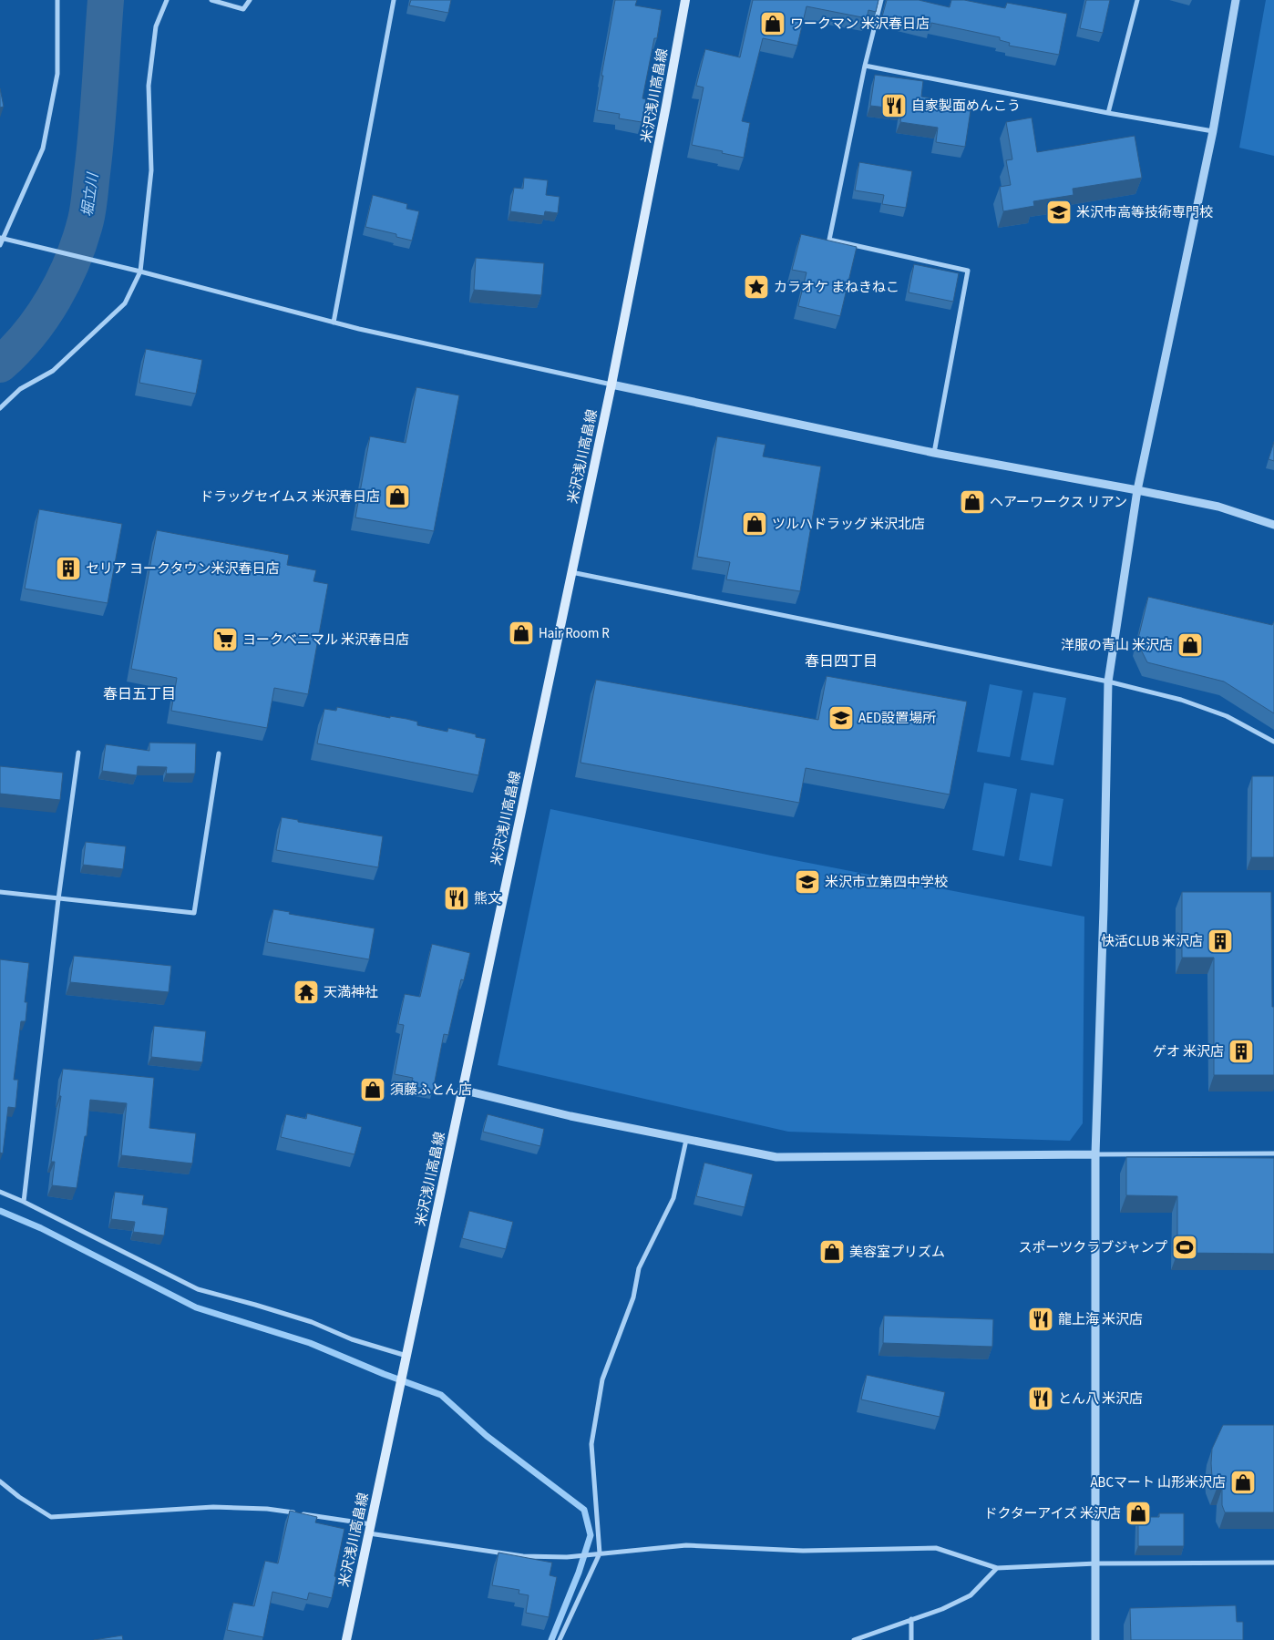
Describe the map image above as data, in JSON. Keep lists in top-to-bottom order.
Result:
{
  "streets": {
    "main road": ["米沢浅川高畠線"]
  },
  "districts": ["春日四丁目", "春日五丁目"],
  "water": ["堀立川"],
  "places": {
    "shop": [
      "ワークマン 米沢春日店",
      "ドラッグセイムス 米沢春日店",
      "ヘアーワークス リアン",
      "ツルハドラッグ 米沢北店",
      "Hair Room R",
      "洋服の青山 米沢店",
      "須藤ふとん店",
      "美容室プリズム",
      "ABCマート 山形米沢店",
      "ドクターアイズ 米沢店"
    ],
    "restaurant": [
      "自家製面めんこう",
      "熊文",
      "龍上海 米沢店",
      "とん八 米沢店"
    ],
    "school or university": ["米沢市高等技術専門校", "AED設置場所", "米沢市立第四中学校"],
    "place": ["カラオケ まねきねこ"],
    "building": ["セリア ヨークタウン米沢春日店", "快活CLUB 米沢店", "ゲオ 米沢店"],
    "supermarket": ["ヨークベニマル 米沢春日店"],
    "temple": ["天満神社"],
    "sports": ["スポーツクラブジャンプ"]
  }
}
